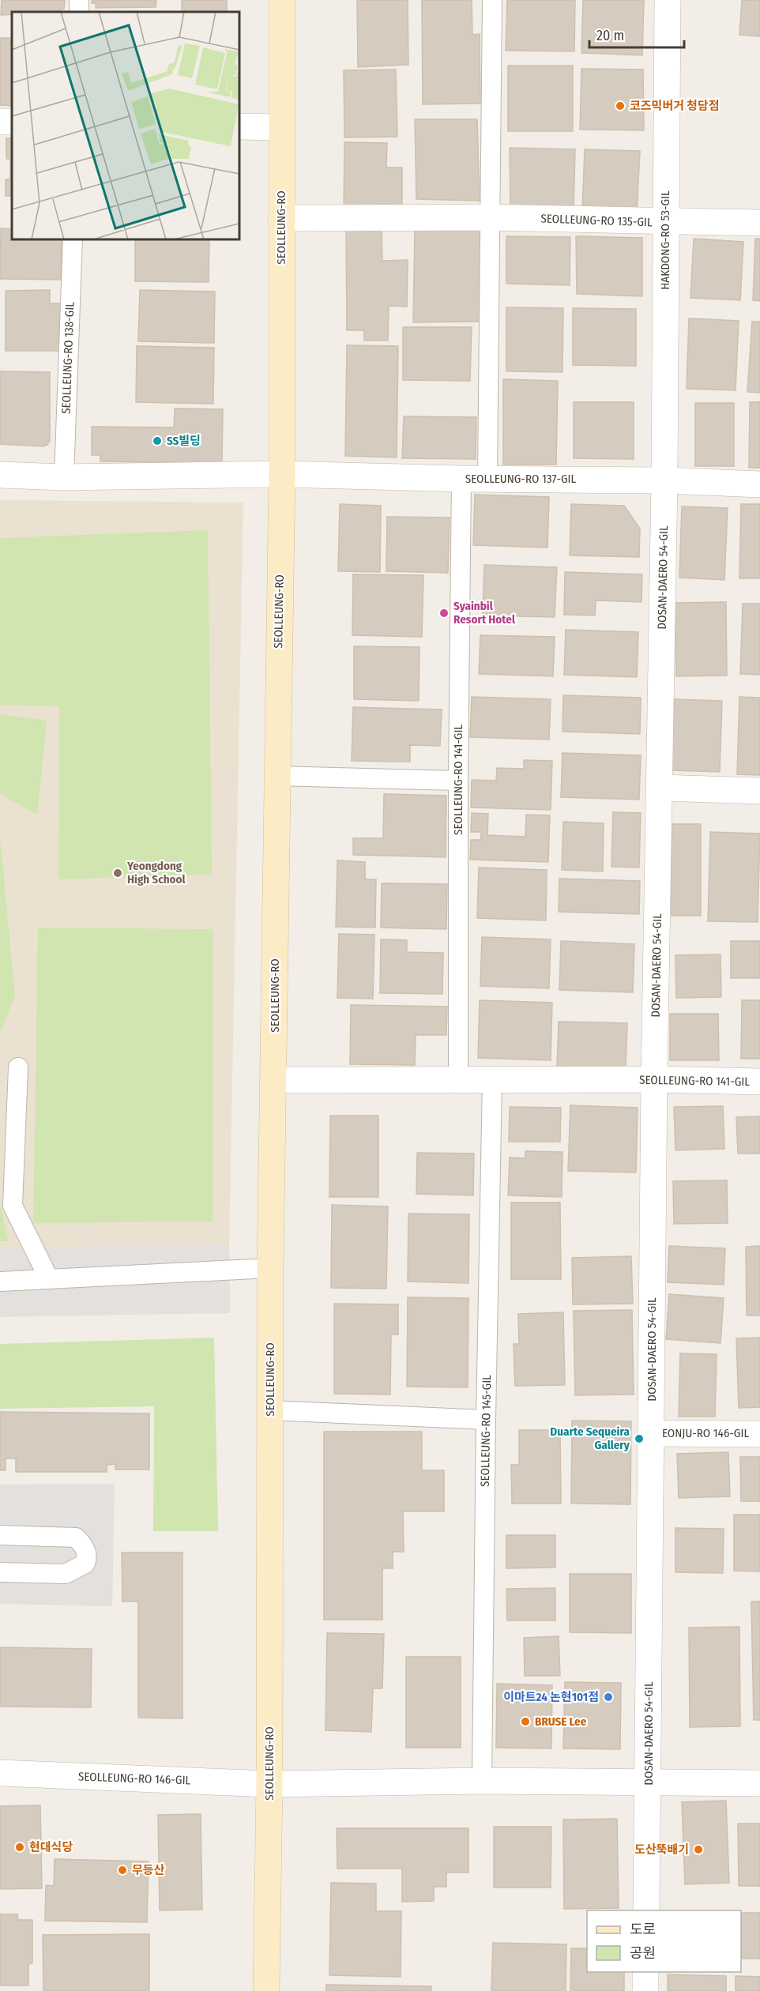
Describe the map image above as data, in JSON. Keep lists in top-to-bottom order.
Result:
{
  "streets": {
    "main road": ["SEOLLEUNG-RO"],
    "street": [
      "SEOLLEUNG-RO 135-GIL",
      "HAKDONG-RO 53-GIL",
      "SEOLLEUNG-RO 137-GIL",
      "DOSAN-DAERO 54-GIL",
      "SEOLLEUNG-RO 141-GIL",
      "EONJU-RO 146-GIL",
      "SEOLLEUNG-RO 146-GIL"
    ],
    "lane": ["SEOLLEUNG-RO 138-GIL", "SEOLLEUNG-RO 145-GIL"]
  },
  "crossings": [
    ["SEOLLEUNG-RO 135-GIL", "SEOLLEUNG-RO"],
    ["SEOLLEUNG-RO 135-GIL", "HAKDONG-RO 53-GIL"],
    ["SEOLLEUNG-RO", "SEOLLEUNG-RO 137-GIL"],
    ["SEOLLEUNG-RO", "SEOLLEUNG-RO 141-GIL"],
    ["SEOLLEUNG-RO", "SEOLLEUNG-RO 146-GIL"],
    ["HAKDONG-RO 53-GIL", "SEOLLEUNG-RO 137-GIL"],
    ["HAKDONG-RO 53-GIL", "DOSAN-DAERO 54-GIL"],
    ["SEOLLEUNG-RO 137-GIL", "DOSAN-DAERO 54-GIL"],
    ["SEOLLEUNG-RO 137-GIL", "SEOLLEUNG-RO 141-GIL"],
    ["DOSAN-DAERO 54-GIL", "SEOLLEUNG-RO 141-GIL"],
    ["DOSAN-DAERO 54-GIL", "EONJU-RO 146-GIL"],
    ["SEOLLEUNG-RO 141-GIL", "SEOLLEUNG-RO 145-GIL"]
  ],
  "places": [
    "코즈믹버거 청담점",
    "SS빌딩",
    "Syainbil Resort Hotel",
    "Yeongdong High School",
    "Duarte Sequeira Gallery",
    "이마트24 논현101점",
    "BRUSE Lee",
    "현대식당",
    "도산뚝배기",
    "무등산"
  ],
  "legend": ["도로", "공원"],
  "scale_bar": "20 m"
}
